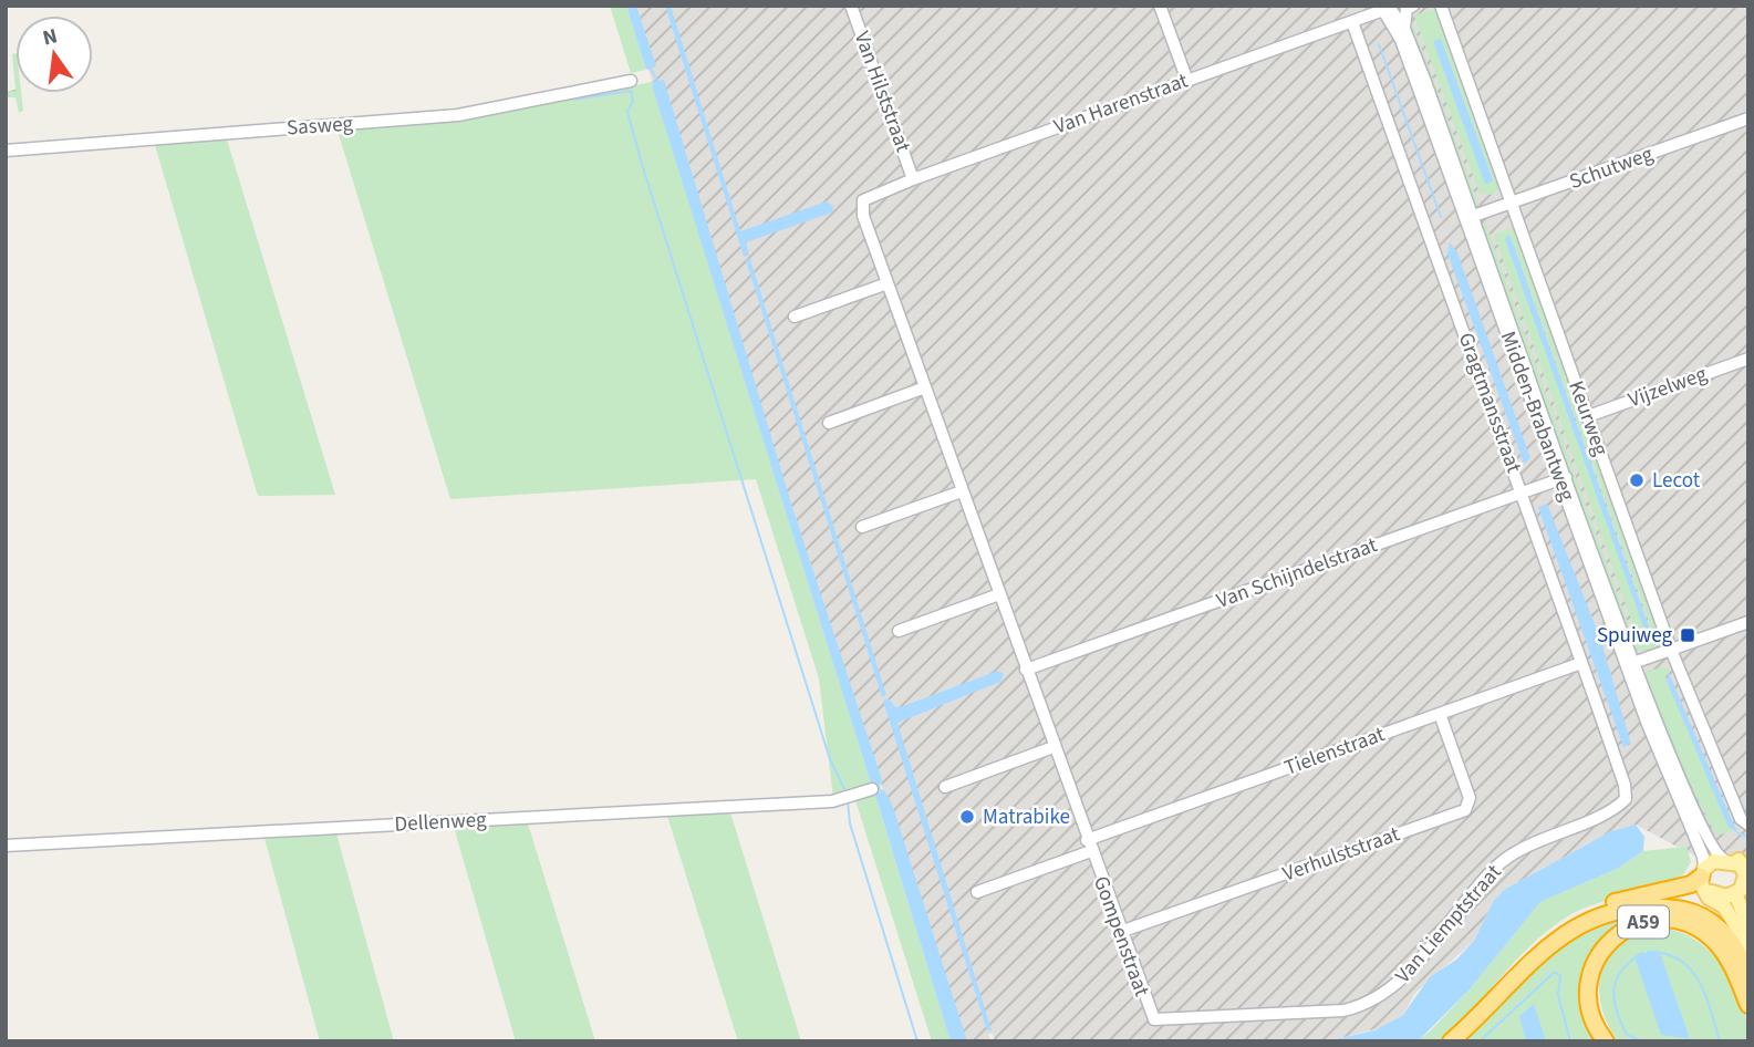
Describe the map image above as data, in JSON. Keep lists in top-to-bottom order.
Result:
{
  "streets": {
    "highway": ["A59"],
    "street": [
      "Van Hilststraat",
      "Van Harenstraat",
      "Sasweg",
      "Schutweg",
      "Vijzelweg",
      "Gragtmansstraat",
      "Midden-Brabantweg",
      "Keurweg",
      "Van Schijndelstraat",
      "Tielenstraat",
      "Dellenweg",
      "Verhulststraat",
      "Van Liemptstraat",
      "Gompenstraat"
    ]
  },
  "crossings": [
    ["Van Hilststraat", "Van Harenstraat"],
    ["Van Harenstraat", "Gragtmansstraat"],
    ["Van Harenstraat", "Midden-Brabantweg"],
    ["Van Harenstraat", "Gompenstraat"],
    ["Schutweg", "Midden-Brabantweg"],
    ["Schutweg", "Keurweg"],
    ["Vijzelweg", "Keurweg"],
    ["Gragtmansstraat", "Van Schijndelstraat"],
    ["Gragtmansstraat", "Tielenstraat"],
    ["Gragtmansstraat", "Van Liemptstraat"],
    ["Midden-Brabantweg", "Van Schijndelstraat"],
    ["Midden-Brabantweg", "A59"],
    ["Van Schijndelstraat", "Gompenstraat"],
    ["Tielenstraat", "Verhulststraat"],
    ["Tielenstraat", "Gompenstraat"],
    ["Verhulststraat", "Gompenstraat"],
    ["Van Liemptstraat", "Gompenstraat"]
  ],
  "places": {
    "other": ["Lecot", "Matrabike"],
    "transit": ["Spuiweg"]
  },
  "north": "top"
}
